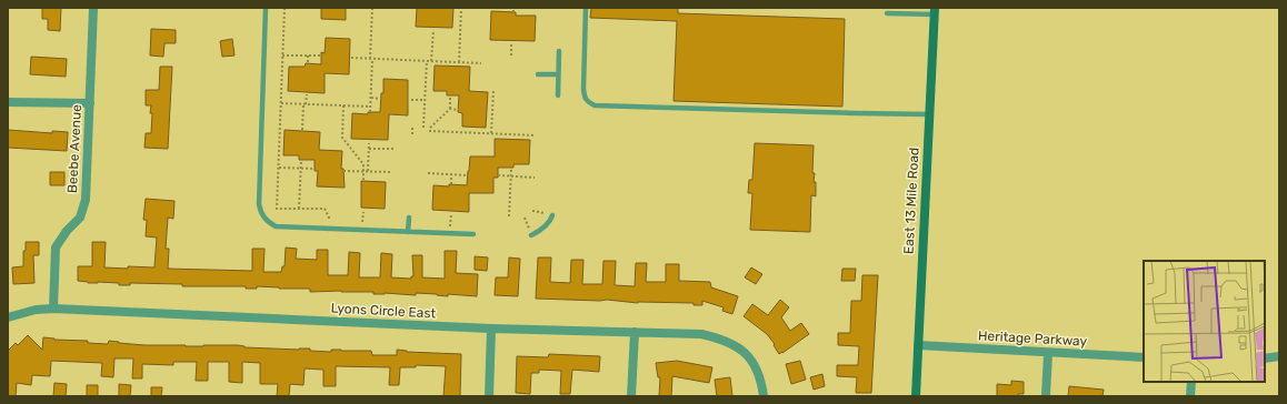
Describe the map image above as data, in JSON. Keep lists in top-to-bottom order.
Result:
{
  "streets": {
    "main road": ["East 13 Mile Road"],
    "street": ["Beebe Avenue", "Lyons Circle East", "Heritage Parkway"]
  },
  "crossings": [
    ["Beebe Avenue", "Lyons Circle East"],
    ["East 13 Mile Road", "Heritage Parkway"]
  ]
}
